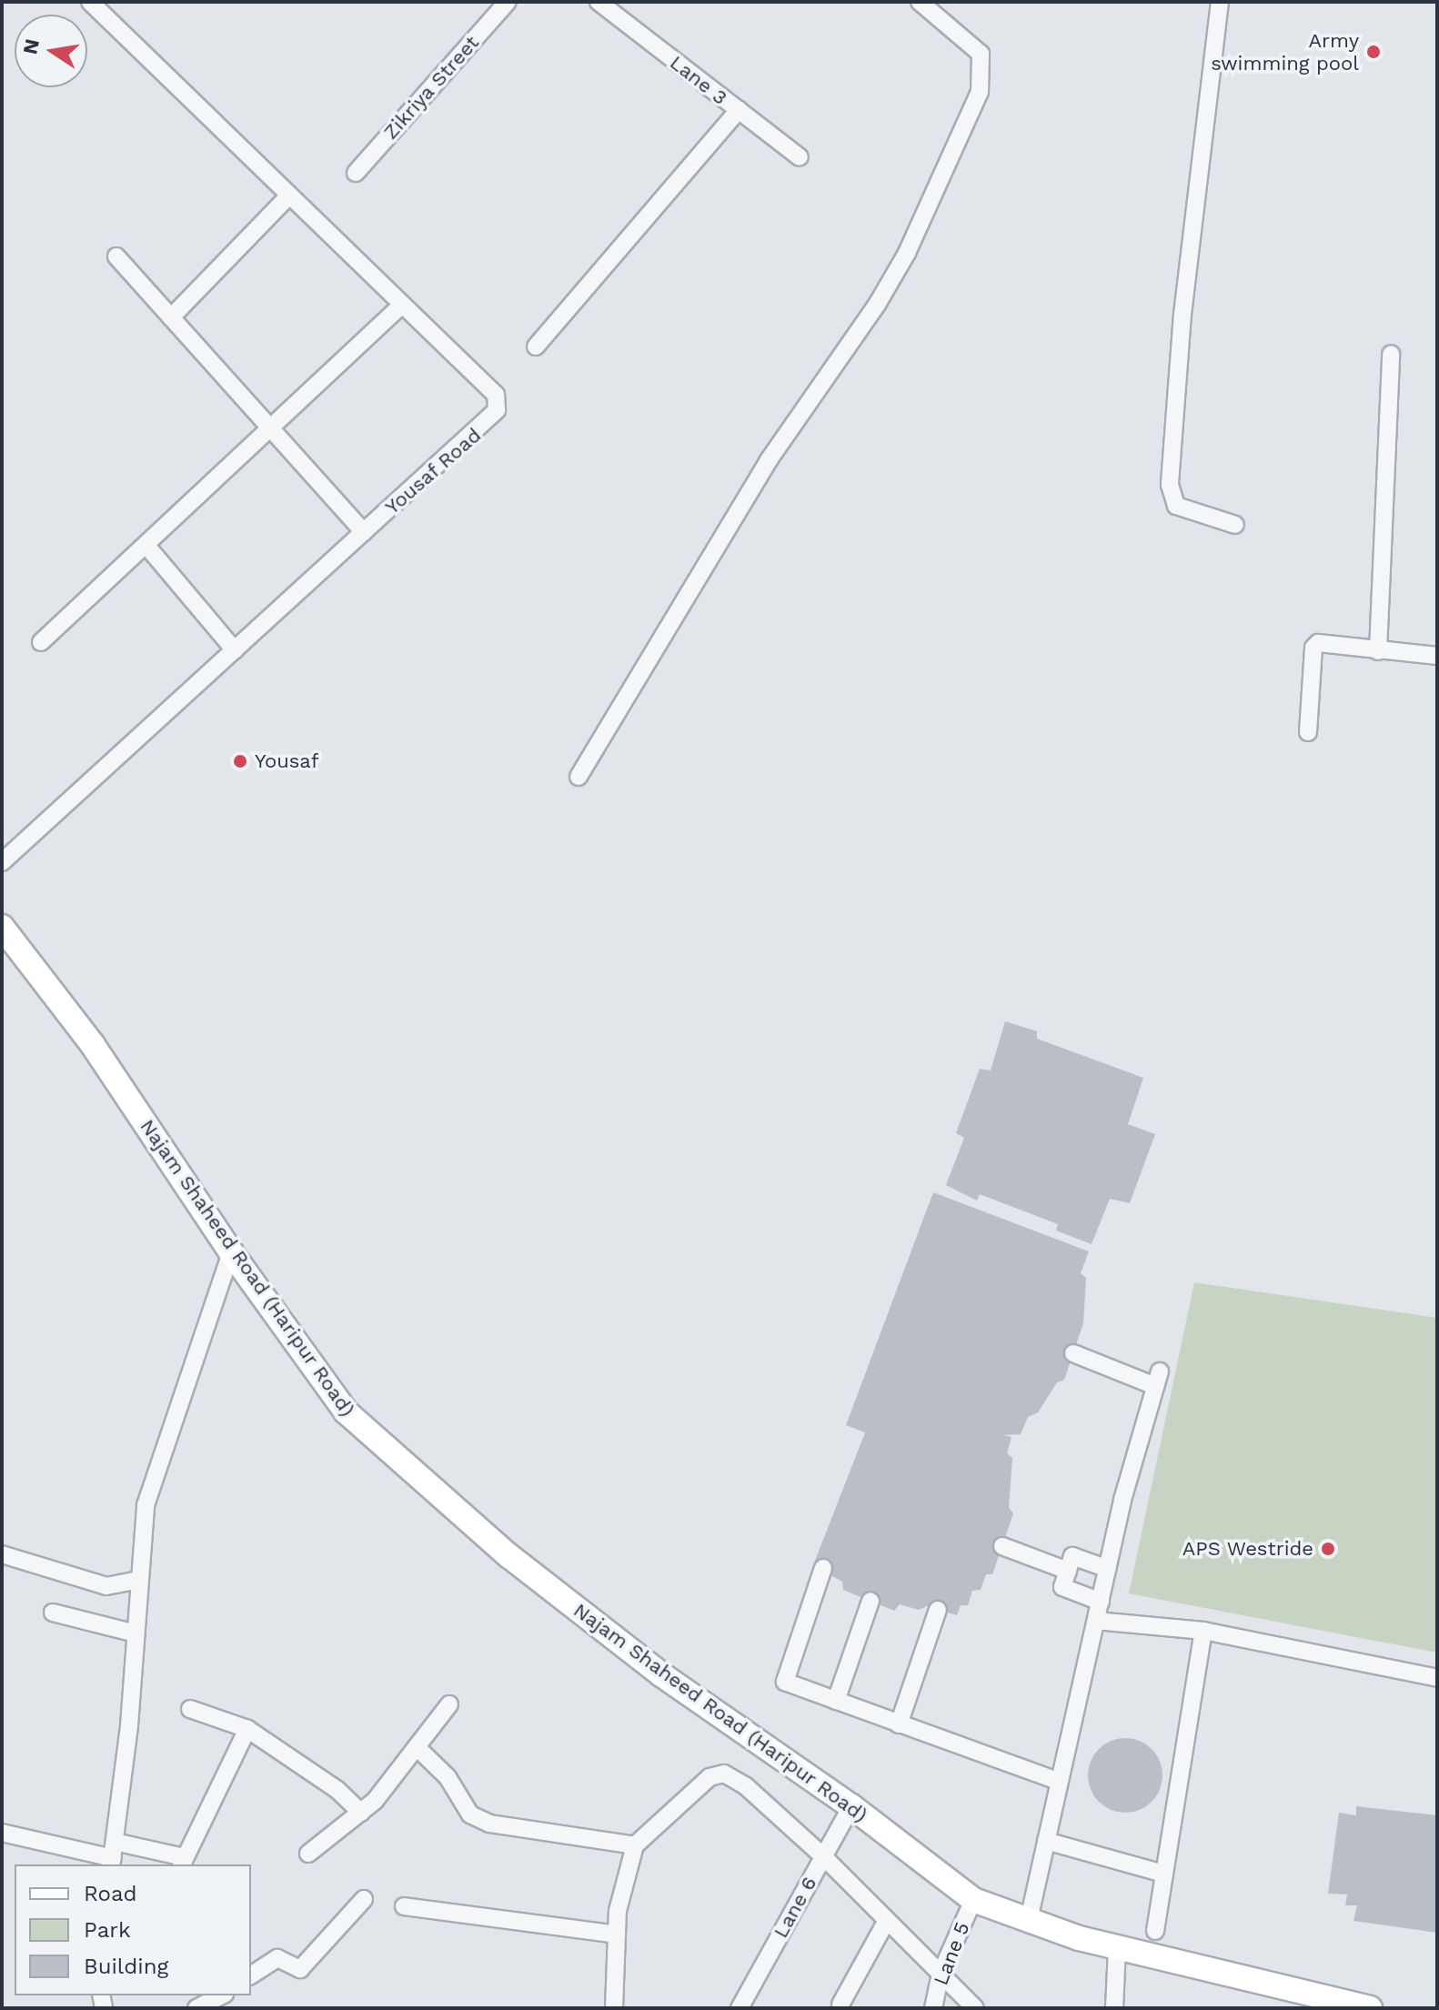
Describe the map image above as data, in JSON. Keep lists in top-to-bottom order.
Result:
{
  "streets": {
    "main road": ["Najam Shaheed Road (Haripur Road)"],
    "street": [
      "Lane 3",
      "Zikriya Street",
      "Yousaf Road",
      "Lane 6",
      "Lane 5"
    ]
  },
  "crossings": [
    ["Najam Shaheed Road (Haripur Road)", "Lane 6"],
    ["Najam Shaheed Road (Haripur Road)", "Lane 5"]
  ],
  "places": ["Army swimming pool", "Yousaf", "APS Westride"],
  "legend": ["Road", "Park", "Building"],
  "north": "left"
}
